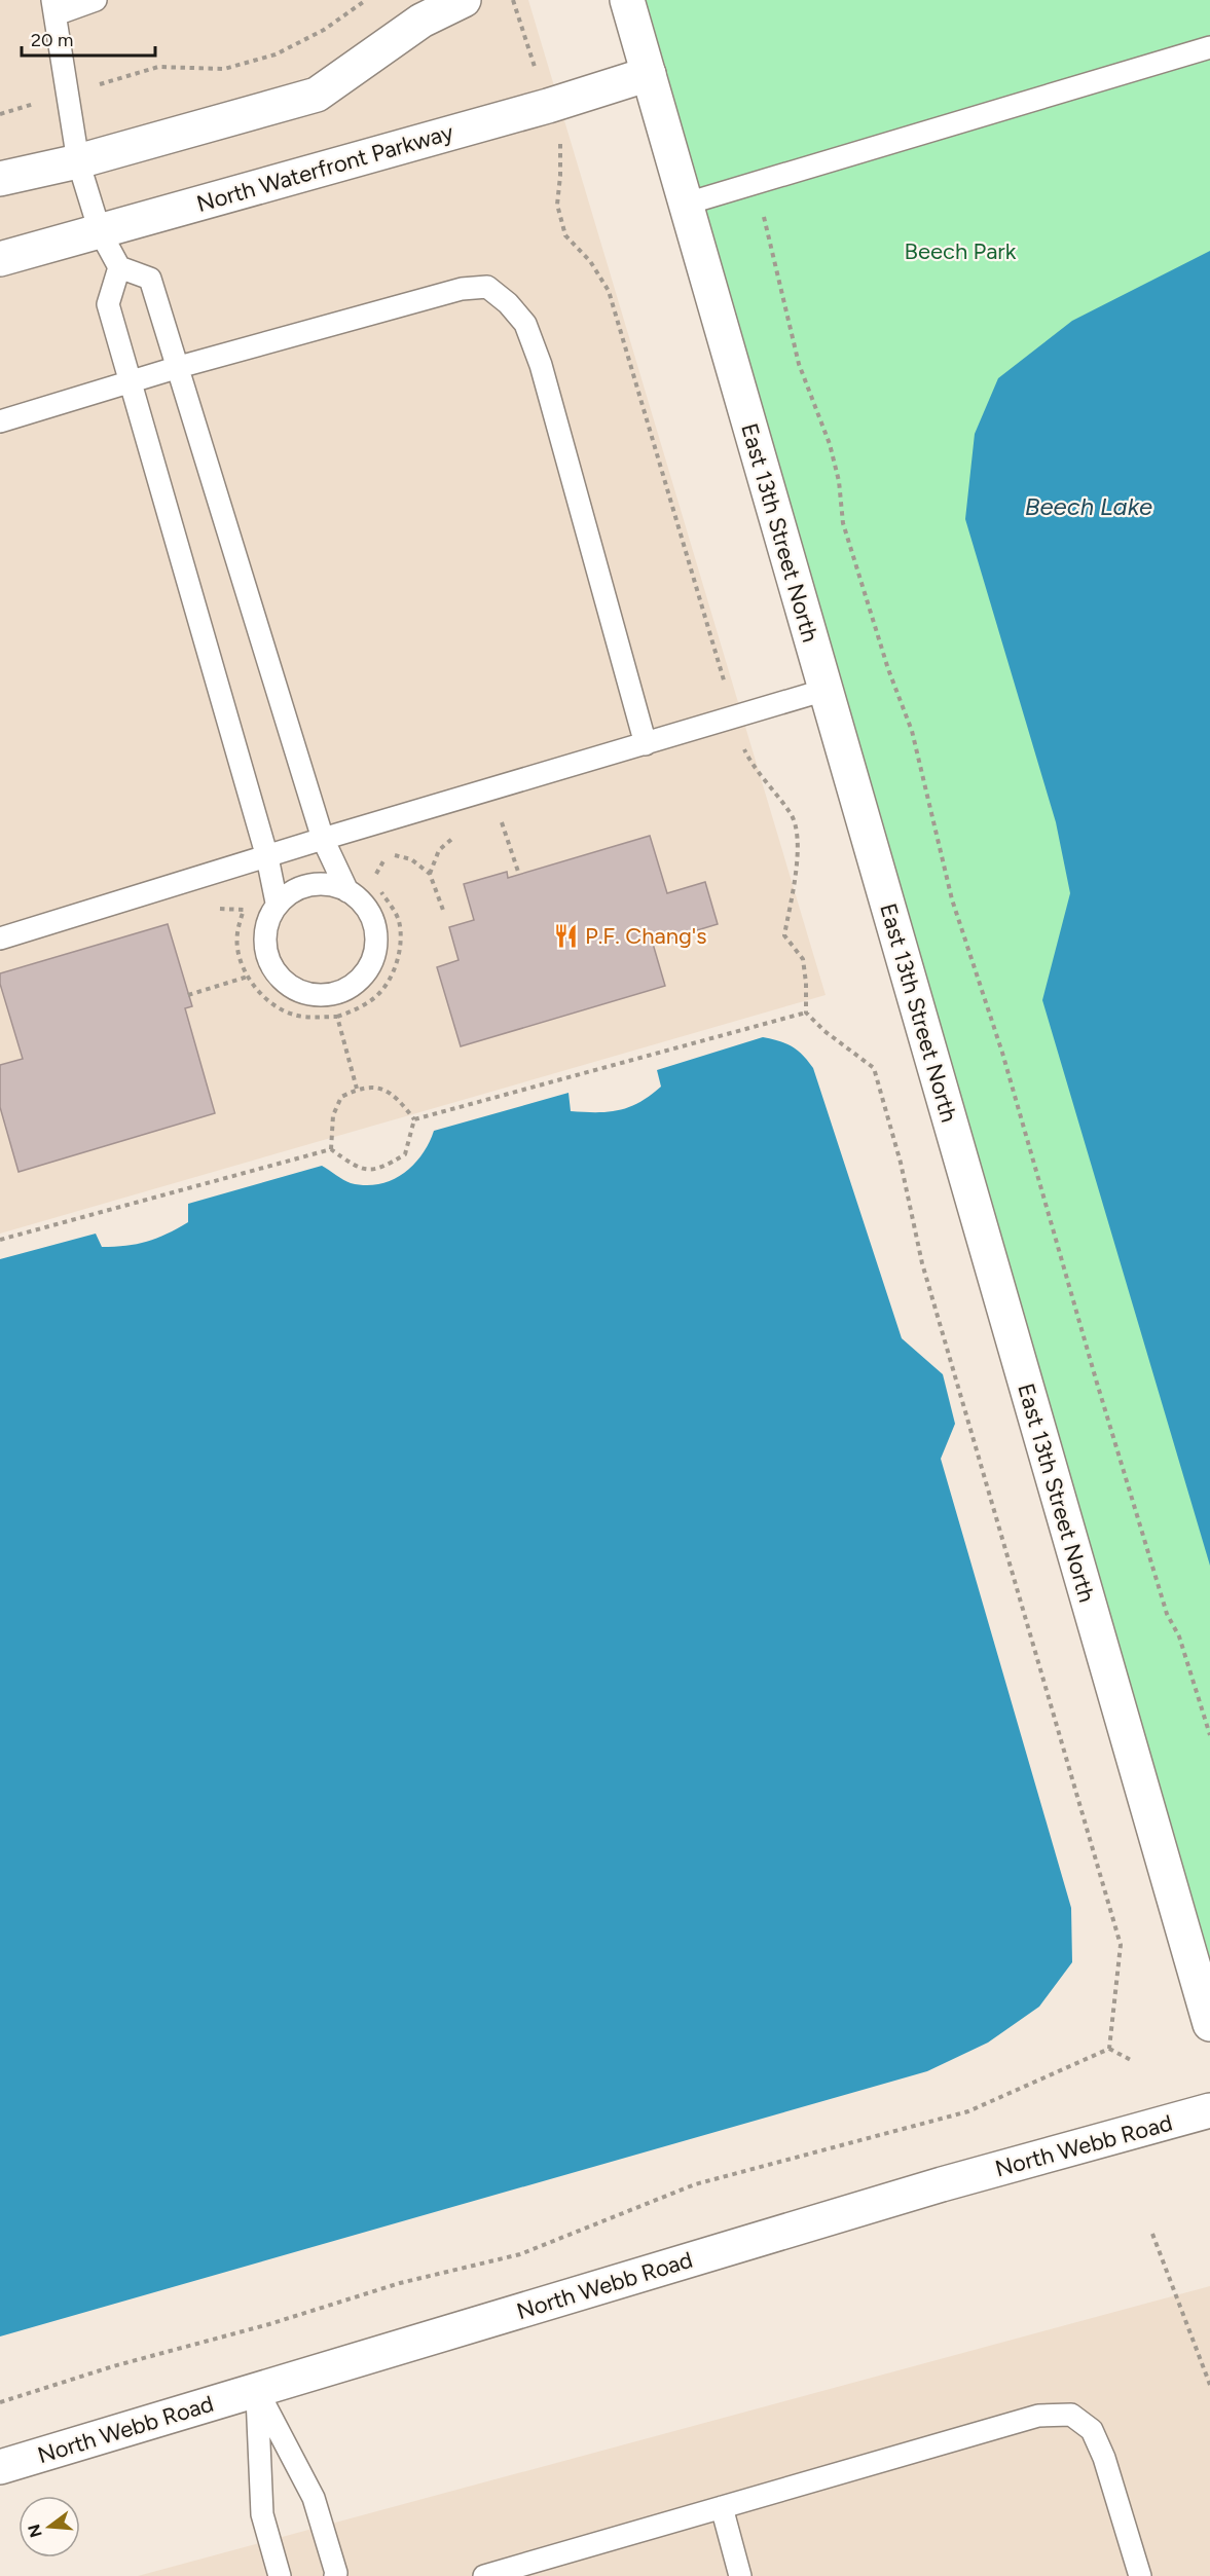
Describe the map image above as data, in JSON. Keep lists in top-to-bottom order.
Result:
{
  "streets": {
    "main road": ["North Waterfront Parkway", "East 13th Street North", "North Webb Road"]
  },
  "crossings": [
    ["North Waterfront Parkway", "East 13th Street North"]
  ],
  "water": ["Beech Lake"],
  "parks": ["Beech Park"],
  "places": {
    "restaurant": ["P.F. Chang's"]
  },
  "scale_bar": "20 m",
  "north": "left"
}
